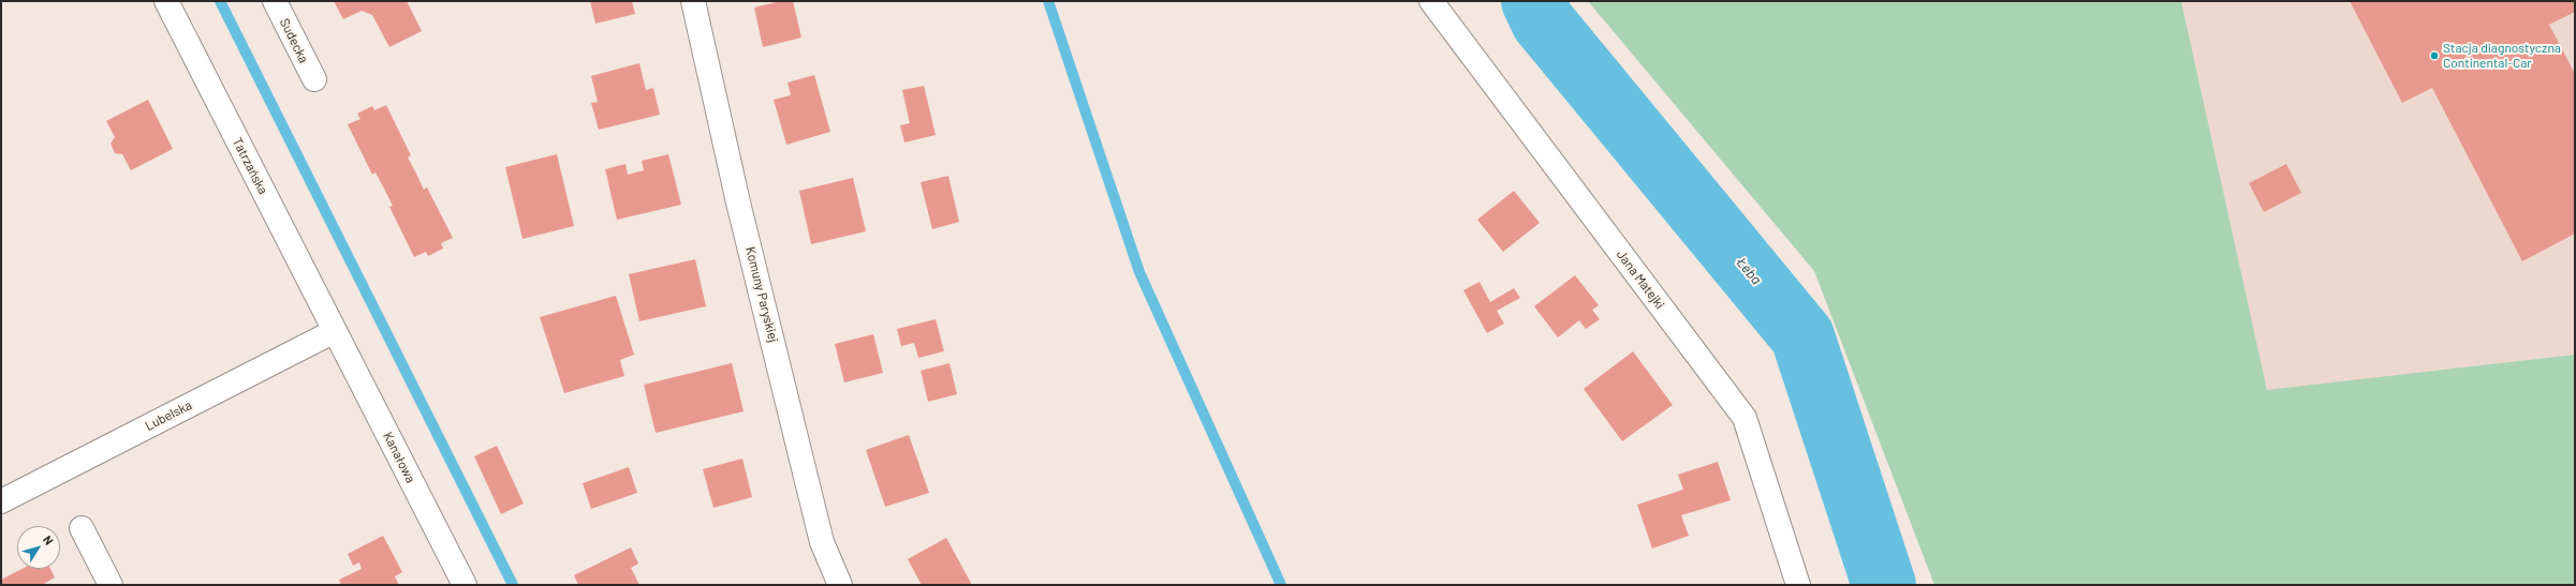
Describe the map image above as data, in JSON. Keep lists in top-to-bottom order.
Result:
{
  "streets": {
    "street": [
      "Sudecka",
      "Tatrzańska",
      "Jana Matejki",
      "Komuny Paryskiej",
      "Lubelska",
      "Kanałowa"
    ]
  },
  "crossings": [
    ["Tatrzańska", "Lubelska"],
    ["Tatrzańska", "Kanałowa"],
    ["Lubelska", "Kanałowa"]
  ],
  "water": ["Łeba"],
  "places": ["Stacja diagnostyczna Continental-Car"],
  "north": "top right"
}
